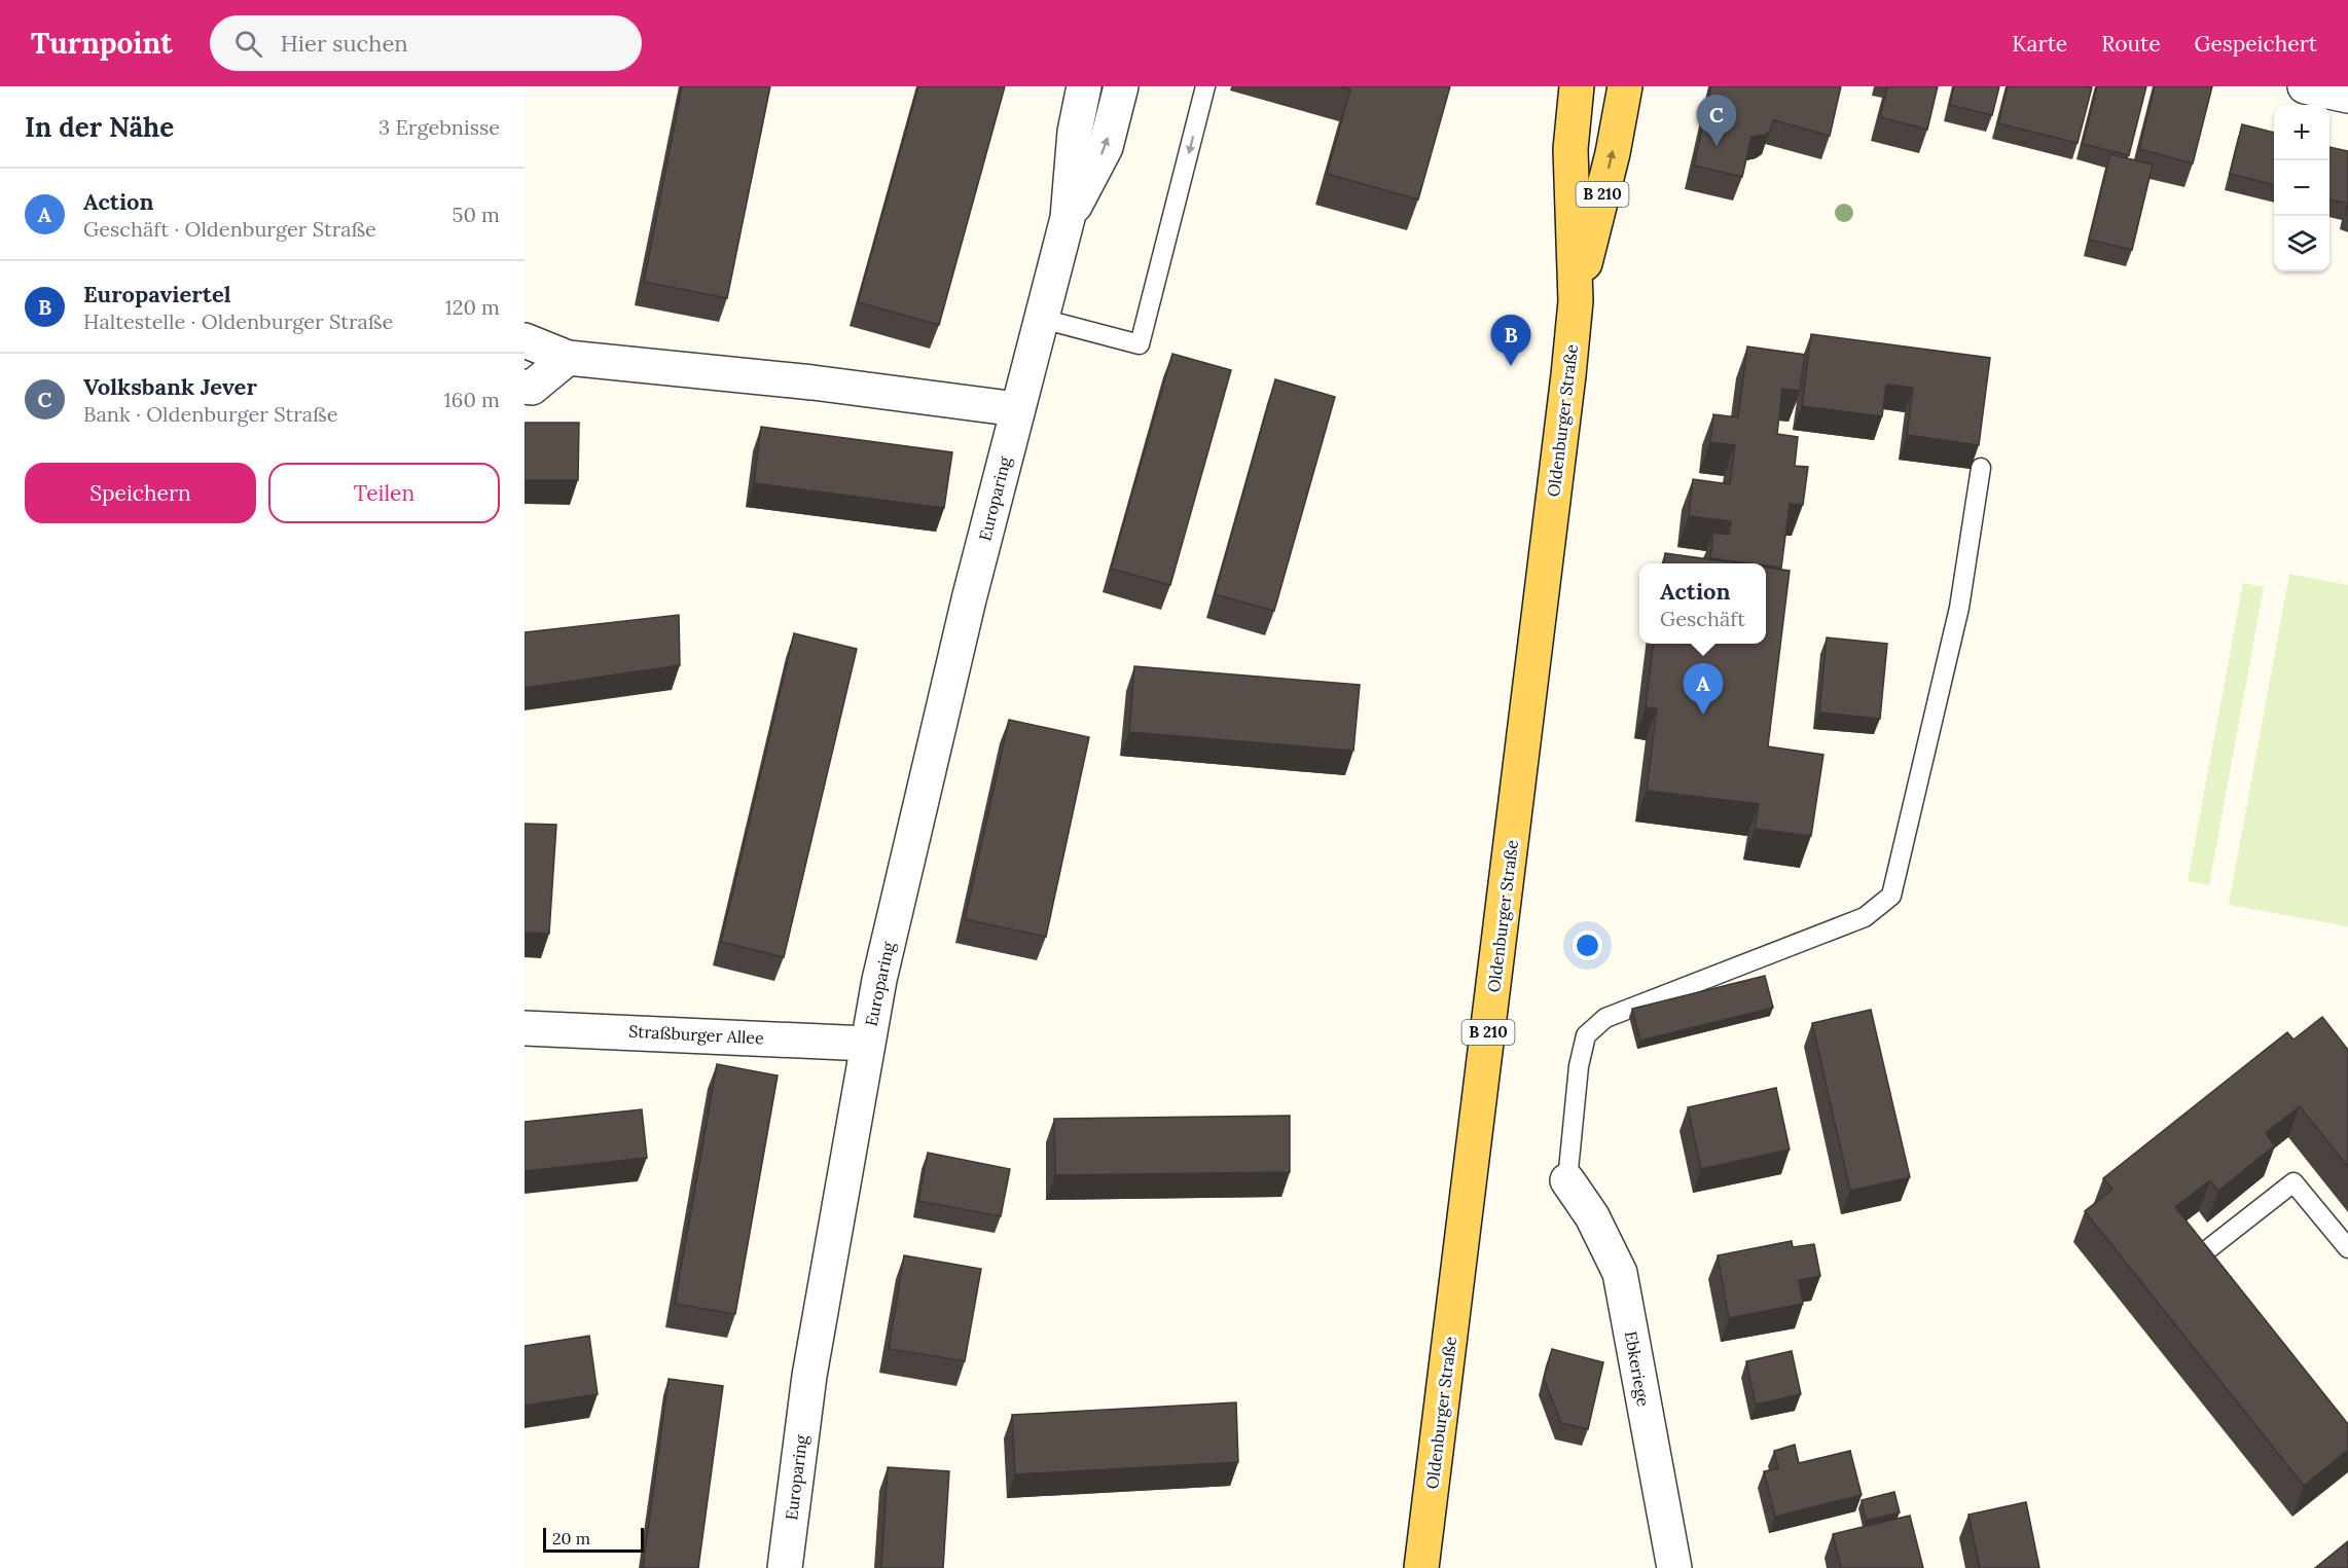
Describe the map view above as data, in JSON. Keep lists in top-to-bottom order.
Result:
{
  "streets": {
    "main road": ["B 210", "Oldenburger Straße"],
    "street": ["Europaring", "Straßburger Allee", "Ebkeriege"]
  },
  "crossings": [
    ["Europaring", "Straßburger Allee"]
  ],
  "scale_bar": "20 m",
  "page": {
    "header": "Turnpoint",
    "search": "Hier suchen",
    "nav": ["Karte", "Route", "Gespeichert"],
    "heading": ["In der Nähe", "3 Ergebnisse"],
    "pins": ["C", "B", "A"],
    "map_buttons": ["+", "−"],
    "list": [
      {
        "mark": "A",
        "name": "Action",
        "note": "Geschäft · Oldenburger Straße",
        "value": "50 m"
      },
      {
        "mark": "B",
        "name": "Europaviertel",
        "note": "Haltestelle · Oldenburger Straße",
        "value": "120 m"
      },
      {
        "mark": "C",
        "name": "Volksbank Jever",
        "note": "Bank · Oldenburger Straße",
        "value": "160 m"
      }
    ],
    "buttons": ["Speichern", "Teilen"],
    "popup": ["Action", "Geschäft"],
    "scale": "20 m"
  }
}
